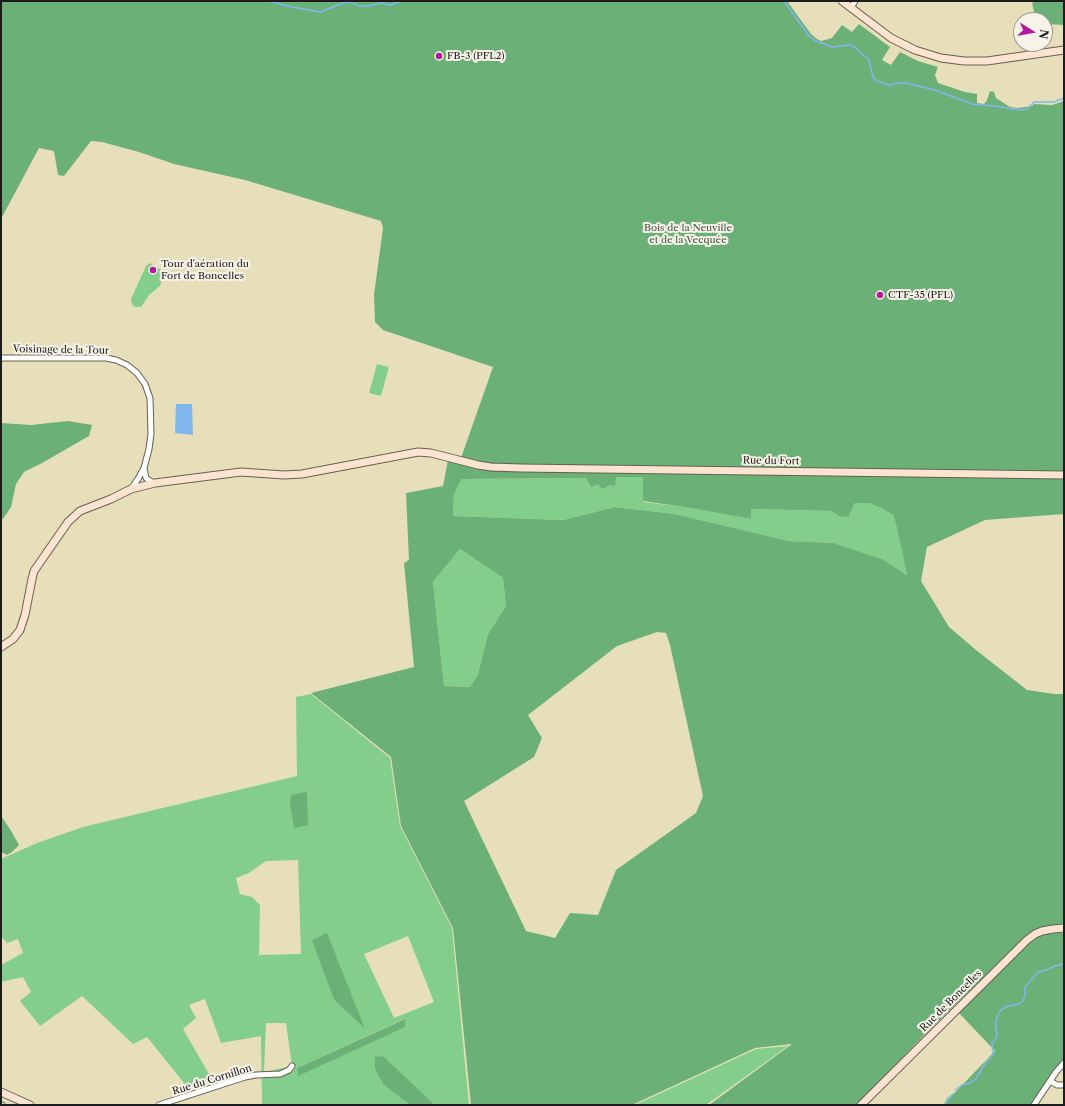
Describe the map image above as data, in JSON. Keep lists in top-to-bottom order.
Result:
{
  "streets": {
    "street": [
      "Voisinage de la Tour",
      "Rue du Fort",
      "Rue de Boncelles",
      "Rue du Cornillon"
    ]
  },
  "crossings": [
    ["Voisinage de la Tour", "Rue du Fort"]
  ],
  "parks": ["Bois de la Neuville et de la Vecquée"],
  "places": ["FB-3 (PFL2)", "Tour d'aération du Fort de Boncelles", "CTF-35 (PFL)"],
  "north": "right"
}
